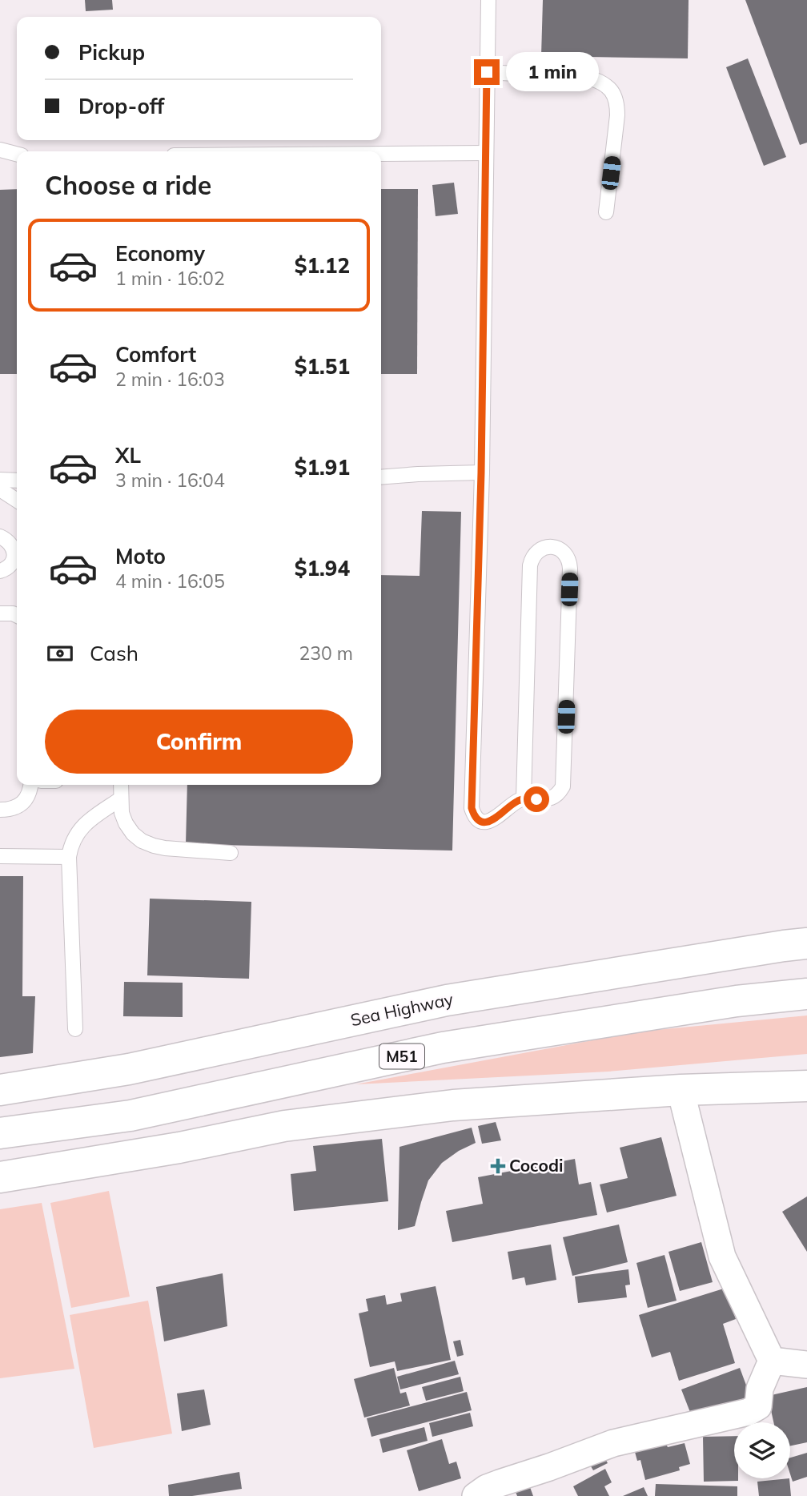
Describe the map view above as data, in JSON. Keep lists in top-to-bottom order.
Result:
{
  "streets": {
    "main road": ["Sea Highway", "M51"]
  },
  "places": {
    "health": ["Cocodi"]
  },
  "page": {
    "banner": ["Pickup", "Drop-off"],
    "bubble": "1 min",
    "heading": "Choose a ride",
    "list": [
      {
        "name": "Economy",
        "note": "1 min · 16:02",
        "value": "$1.12"
      },
      {
        "name": "Comfort",
        "note": "2 min · 16:03",
        "value": "$1.51"
      },
      {
        "name": "XL",
        "note": "3 min · 16:04",
        "value": "$1.91"
      },
      {
        "name": "Moto",
        "note": "4 min · 16:05",
        "value": "$1.94"
      }
    ],
    "pay": ["Cash", "230 m"],
    "buttons": "Confirm"
  }
}
